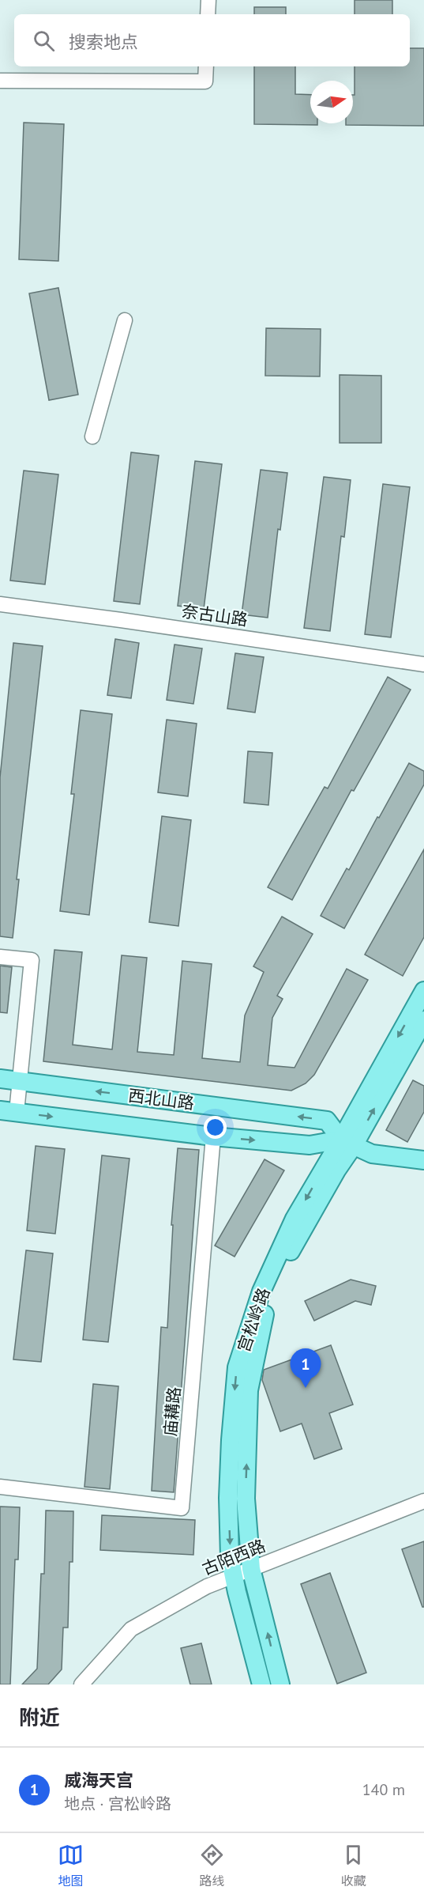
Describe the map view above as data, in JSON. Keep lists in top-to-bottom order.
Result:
{
  "streets": {
    "main road": ["西北山路", "宫松岭路"],
    "street": ["奈古山路", "庙耩路", "古陌西路"]
  },
  "crossings": [
    ["西北山路", "宫松岭路"],
    ["西北山路", "庙耩路"],
    ["宫松岭路", "古陌西路"]
  ],
  "north": "right",
  "page": {
    "search": "搜索地点",
    "pins": "1",
    "heading": "附近",
    "list": [
      {
        "mark": "1",
        "name": "威海天宫",
        "note": "地点 · 宫松岭路",
        "value": "140 m"
      }
    ],
    "nav": ["地图", "路线", "收藏"]
  }
}
